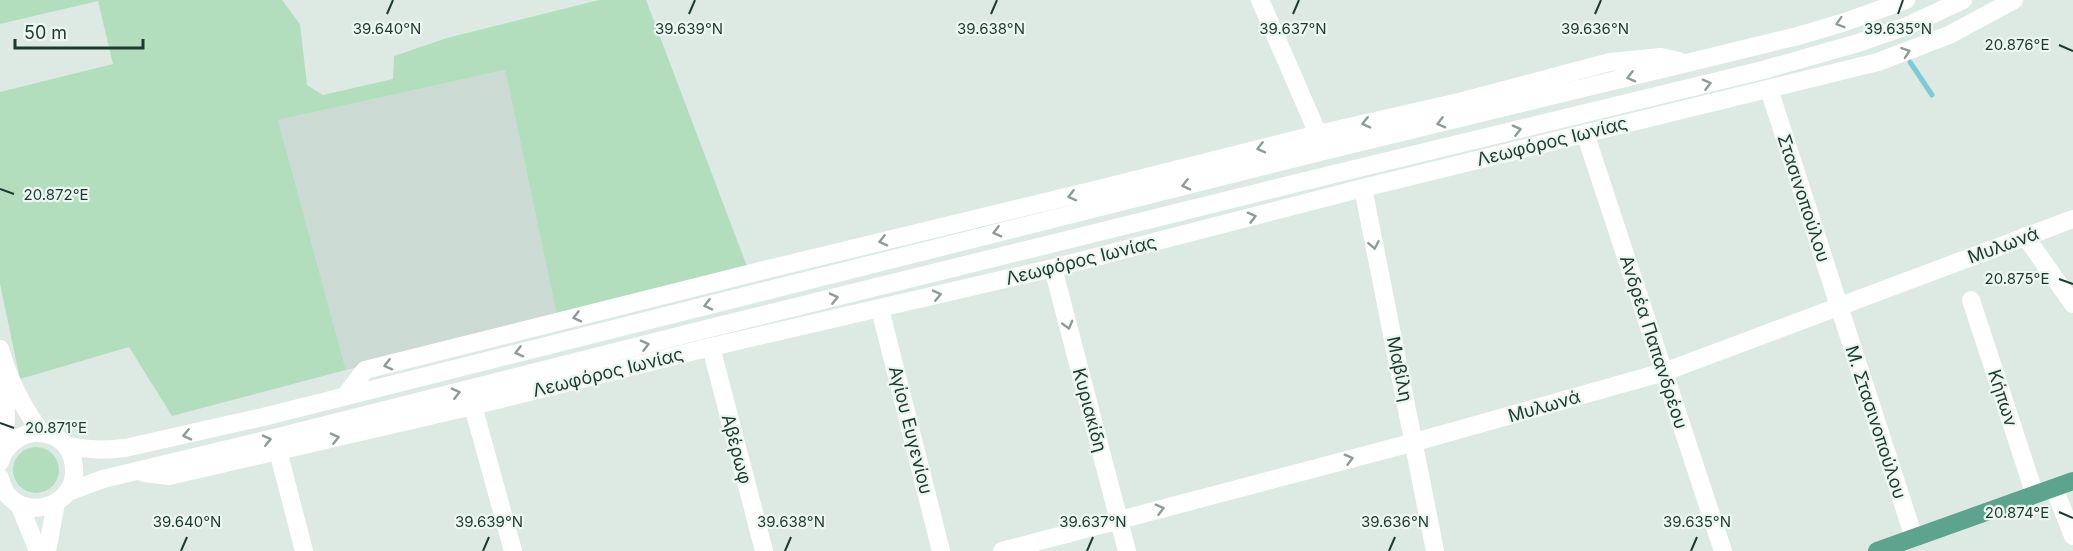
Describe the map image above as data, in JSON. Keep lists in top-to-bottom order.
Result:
{
  "streets": {
    "street": [
      "Λεωφόρος Ιωνίας",
      "Στασινοπούλου",
      "Μυλωνά",
      "Ανδρέα Παπανδρέου",
      "Μαβίλη",
      "Κήπων",
      "Κυριακίδη",
      "Μ. Στασινοπούλου",
      "Αγίου Ευγενίου",
      "Αβέρωφ"
    ]
  },
  "crossings": [
    ["Λεωφόρος Ιωνίας", "Στασινοπούλου"],
    ["Λεωφόρος Ιωνίας", "Ανδρέα Παπανδρέου"],
    ["Λεωφόρος Ιωνίας", "Μαβίλη"],
    ["Λεωφόρος Ιωνίας", "Κυριακίδη"],
    ["Λεωφόρος Ιωνίας", "Αγίου Ευγενίου"],
    ["Λεωφόρος Ιωνίας", "Αβέρωφ"],
    ["Στασινοπούλου", "Μυλωνά"],
    ["Στασινοπούλου", "Μ. Στασινοπούλου"],
    ["Μυλωνά", "Ανδρέα Παπανδρέου"],
    ["Μυλωνά", "Μαβίλη"],
    ["Μυλωνά", "Κυριακίδη"],
    ["Μυλωνά", "Μ. Στασινοπούλου"]
  ],
  "one_way": ["Μαβίλη", "Κυριακίδη"],
  "scale_bar": "50 m",
  "coordinates": [
    "39.640°N",
    "39.639°N",
    "39.638°N",
    "39.637°N",
    "39.636°N",
    "39.635°N",
    "20.876°E",
    "20.872°E",
    "20.875°E",
    "20.871°E",
    "20.874°E"
  ]
}
